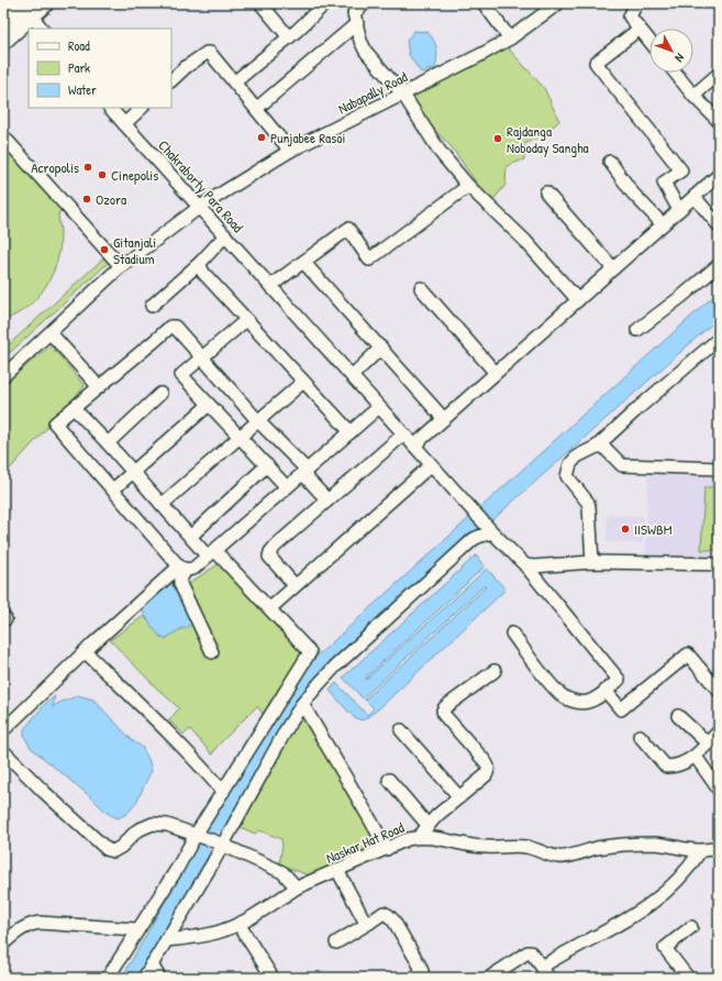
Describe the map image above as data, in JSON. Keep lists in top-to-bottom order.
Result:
{
  "streets": {
    "street": ["Nabapally Road", "Chakraborty Para Road", "Naskar Hat Road"]
  },
  "crossings": [
    ["Nabapally Road", "Chakraborty Para Road"]
  ],
  "places": [
    "Punjabee Rasoi",
    "Rajdanga Noboday Sangha",
    "Acropolis",
    "Cinepolis",
    "Ozora",
    "Gitanjali Stadium",
    "IISWBM"
  ],
  "legend": ["Road", "Park", "Water"],
  "north": "bottom right"
}
